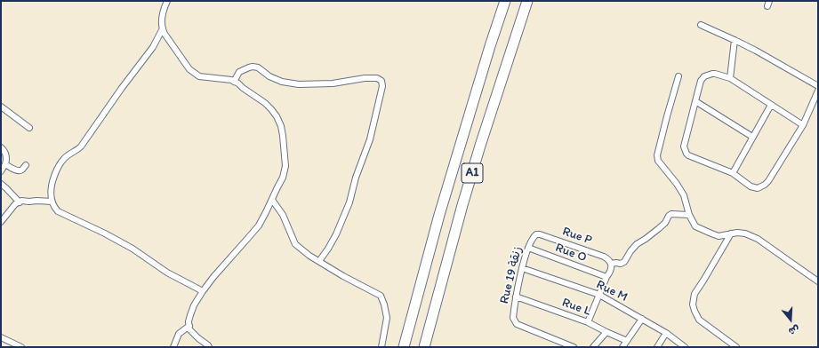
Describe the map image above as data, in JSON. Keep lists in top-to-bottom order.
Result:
{
  "streets": {
    "highway": ["A1"],
    "street": [
      "Rue P",
      "Rue O",
      "Rue 19 زنقة",
      "Rue M",
      "Rue L"
    ]
  },
  "crossings": [
    ["Rue P", "Rue 19 زنقة"],
    ["Rue O", "Rue 19 زنقة"],
    ["Rue 19 زنقة", "Rue M"],
    ["Rue 19 زنقة", "Rue L"]
  ],
  "north": "bottom"
}
